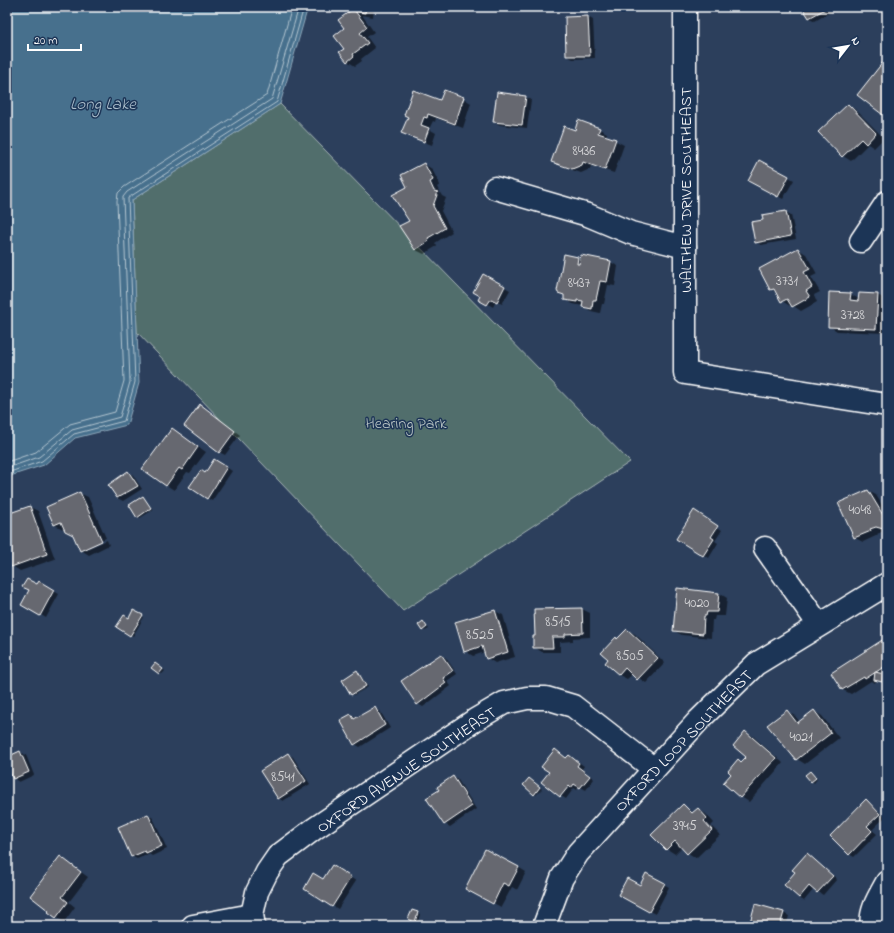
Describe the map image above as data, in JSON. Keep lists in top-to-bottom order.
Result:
{
  "streets": {
    "street": ["WALTHEW DRIVE SOUTHEAST", "OXFORD LOOP SOUTHEAST", "OXFORD AVENUE SOUTHEAST"]
  },
  "crossings": [
    ["OXFORD LOOP SOUTHEAST", "OXFORD AVENUE SOUTHEAST"]
  ],
  "water": ["Long Lake"],
  "parks": ["Hearing Park"],
  "house_numbers": [
    "8436",
    "3731",
    "8437",
    "3728",
    "4048",
    "4020",
    "8515",
    "8525",
    "8505",
    "4021",
    "8541",
    "3945"
  ],
  "scale_bar": "20 m",
  "north": "top right"
}
